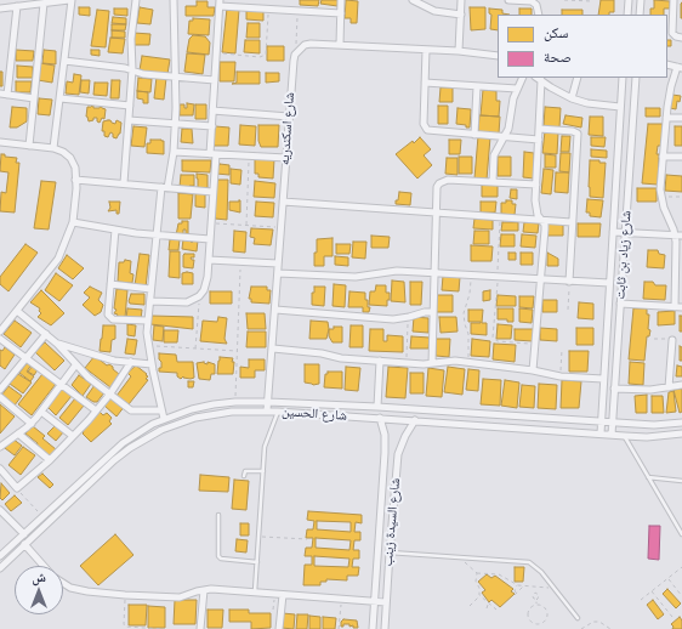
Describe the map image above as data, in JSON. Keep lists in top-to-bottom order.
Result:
{
  "streets": {
    "street": [
      "شارع اسكندريه",
      "شارع زياد بن ثابت",
      "شارع الحسين",
      "شارع السيدة زينب"
    ]
  },
  "crossings": [
    ["شارع اسكندريه", "شارع الحسين"],
    ["شارع زياد بن ثابت", "شارع الحسين"],
    ["شارع الحسين", "شارع السيدة زينب"]
  ],
  "legend": ["سكن", "صحة"],
  "north": "top"
}
